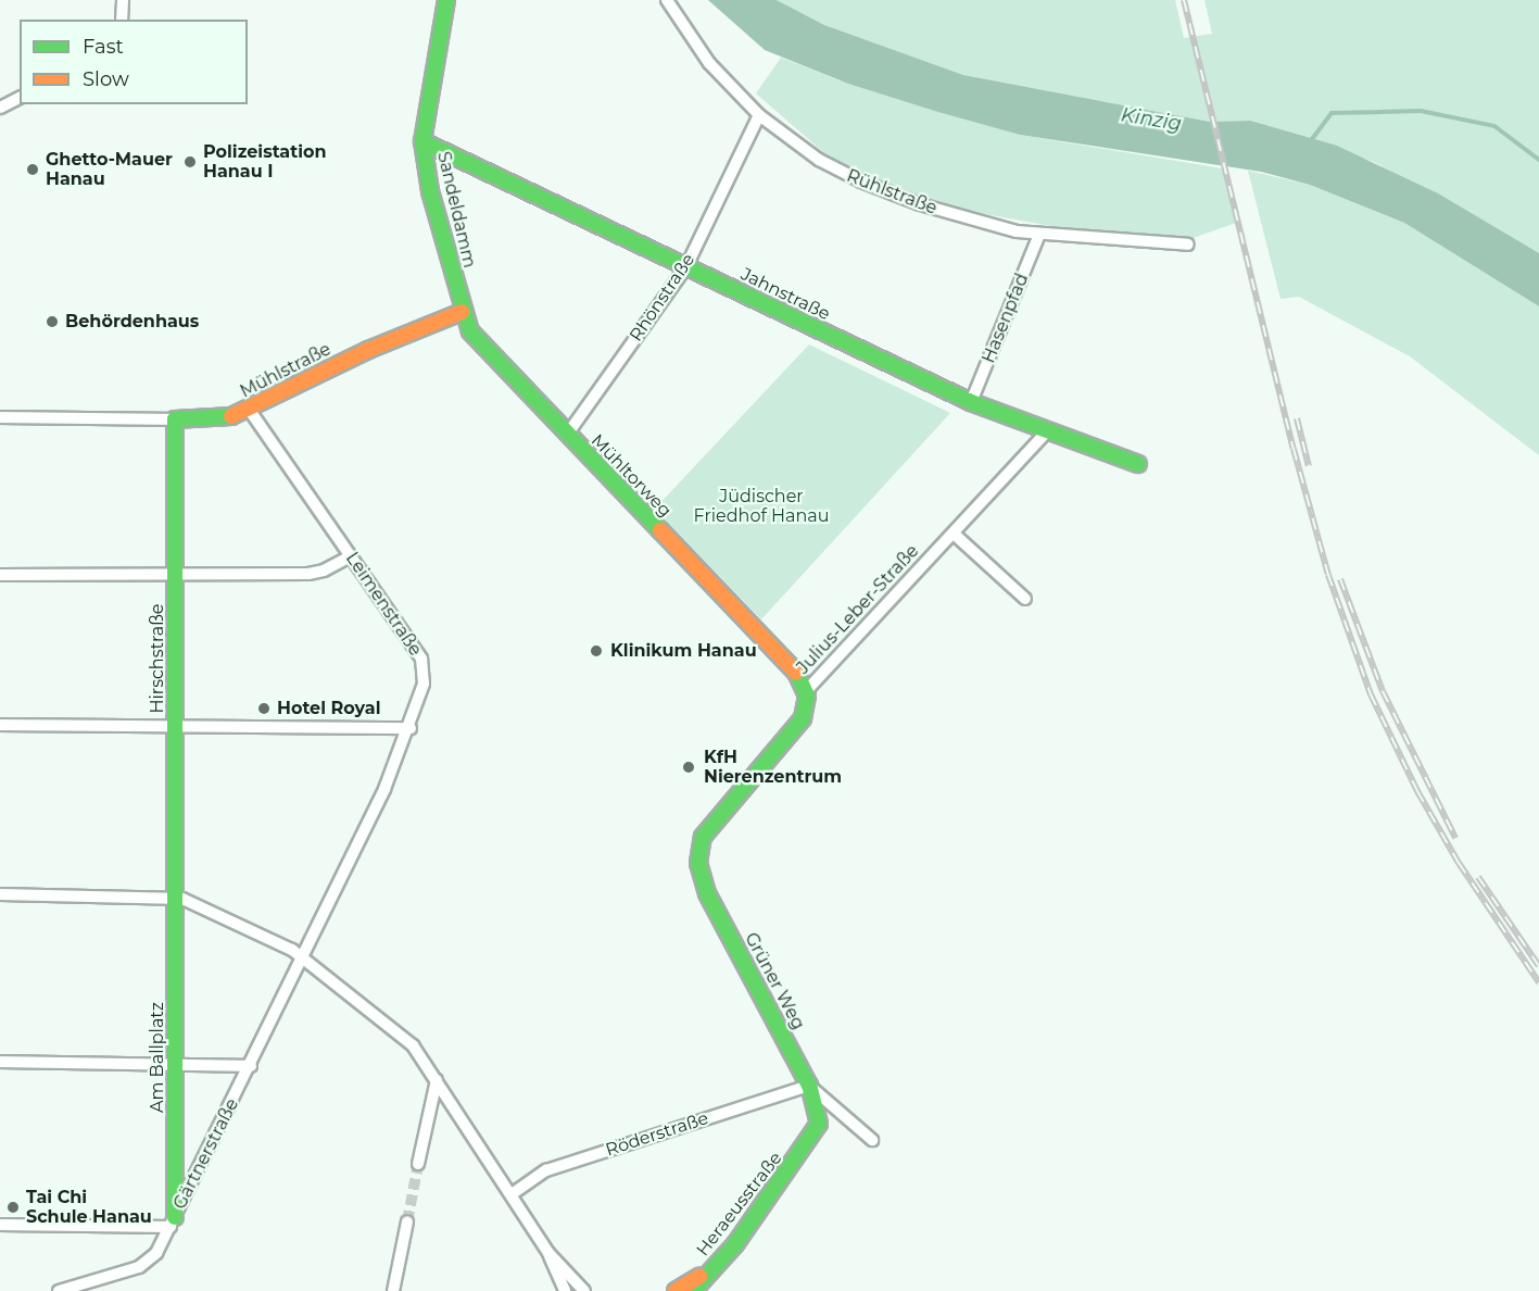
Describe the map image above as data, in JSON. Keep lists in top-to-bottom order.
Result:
{
  "streets": {
    "street": [
      "Rühlstraße",
      "Sandeldamm",
      "Jahnstraße",
      "Rhönstraße",
      "Hasenpfad",
      "Mühlstraße",
      "Mühltorweg",
      "Leimenstraße",
      "Julius-Leber-Straße",
      "Hirschstraße",
      "Grüner Weg",
      "Am Ballplatz",
      "Röderstraße",
      "Gärtnerstraße",
      "Heraeusstraße"
    ]
  },
  "crossings": [
    ["Rühlstraße", "Rhönstraße"],
    ["Rühlstraße", "Hasenpfad"],
    ["Sandeldamm", "Jahnstraße"],
    ["Sandeldamm", "Mühlstraße"],
    ["Sandeldamm", "Mühltorweg"],
    ["Jahnstraße", "Rhönstraße"],
    ["Jahnstraße", "Hasenpfad"],
    ["Jahnstraße", "Julius-Leber-Straße"],
    ["Rhönstraße", "Mühltorweg"],
    ["Mühlstraße", "Mühltorweg"],
    ["Mühlstraße", "Leimenstraße"],
    ["Mühlstraße", "Hirschstraße"],
    ["Mühltorweg", "Julius-Leber-Straße"],
    ["Leimenstraße", "Gärtnerstraße"],
    ["Julius-Leber-Straße", "Grüner Weg"],
    ["Hirschstraße", "Am Ballplatz"],
    ["Grüner Weg", "Röderstraße"],
    ["Grüner Weg", "Heraeusstraße"],
    ["Am Ballplatz", "Gärtnerstraße"]
  ],
  "water": ["Kinzig"],
  "parks": ["Jüdischer Friedhof Hanau"],
  "places": [
    "Polizeistation Hanau I",
    "Ghetto-Mauer Hanau",
    "Behördenhaus",
    "Klinikum Hanau",
    "Hotel Royal",
    "KfH Nierenzentrum",
    "Tai Chi Schule Hanau"
  ],
  "legend": ["Fast", "Slow"]
}
